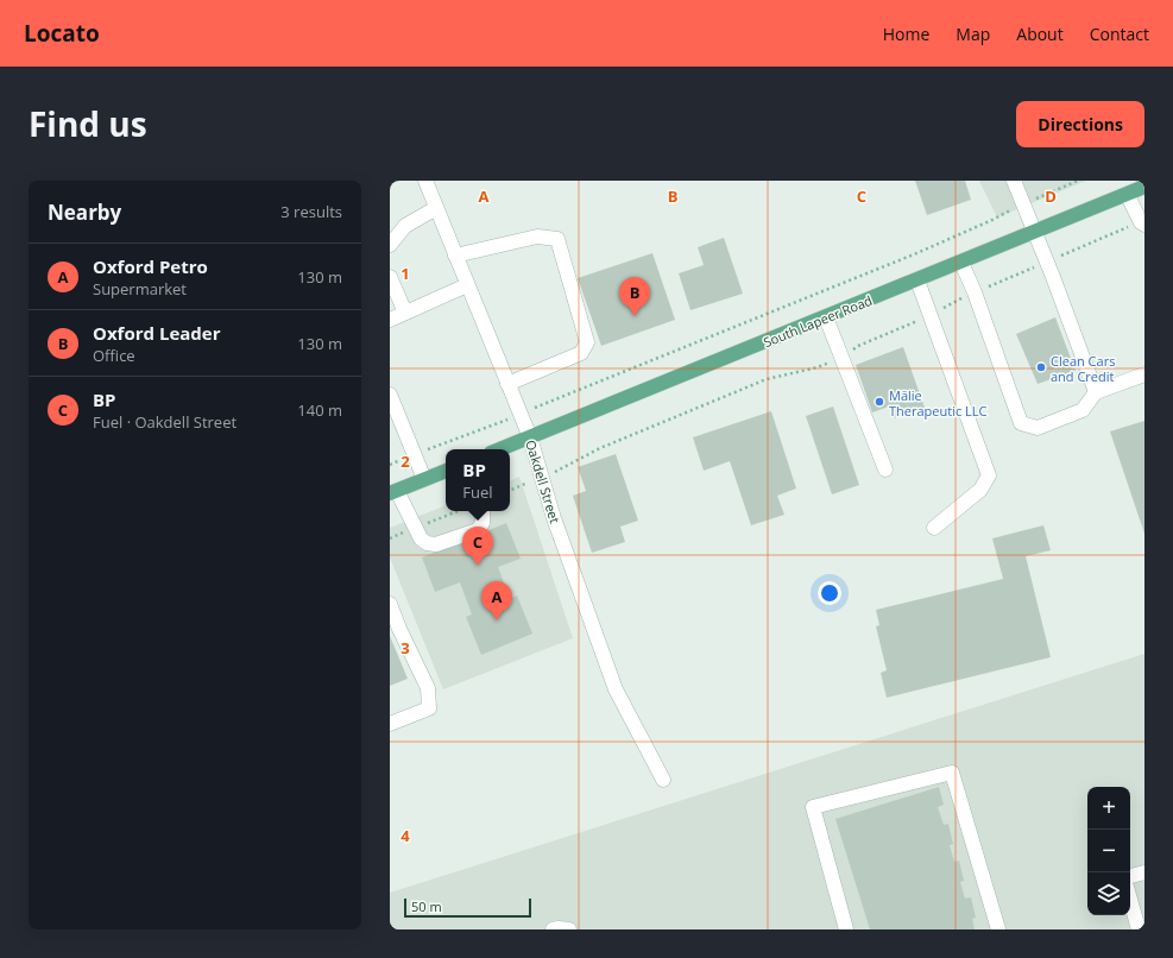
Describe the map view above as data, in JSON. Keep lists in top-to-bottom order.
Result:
{
  "streets": {
    "main road": ["South Lapeer Road"],
    "street": ["Oakdell Street"]
  },
  "crossings": [
    ["South Lapeer Road", "Oakdell Street"]
  ],
  "places": ["Clean Cars and Credit", "Mālie Therapeutic LLC"],
  "scale_bar": "50 m",
  "page": {
    "header": "Locato",
    "nav": [
      "Home",
      "Map",
      "About",
      "Contact"
    ],
    "title": "Find us",
    "buttons": "Directions",
    "heading": ["Nearby", "3 results"],
    "list": [
      {
        "mark": "A",
        "name": "Oxford Petro",
        "note": "Supermarket",
        "value": "130 m"
      },
      {
        "mark": "B",
        "name": "Oxford Leader",
        "note": "Office",
        "value": "130 m"
      },
      {
        "mark": "C",
        "name": "BP",
        "note": "Fuel · Oakdell Street",
        "value": "140 m"
      }
    ],
    "pins": ["B", "C", "A"],
    "popup": ["BP", "Fuel"],
    "map_buttons": ["+", "−"],
    "scale": "50 m"
  },
  "grid": {
    "columns": [
      "A",
      "B",
      "C",
      "D"
    ],
    "rows": [
      "1",
      "2",
      "3",
      "4"
    ]
  }
}
